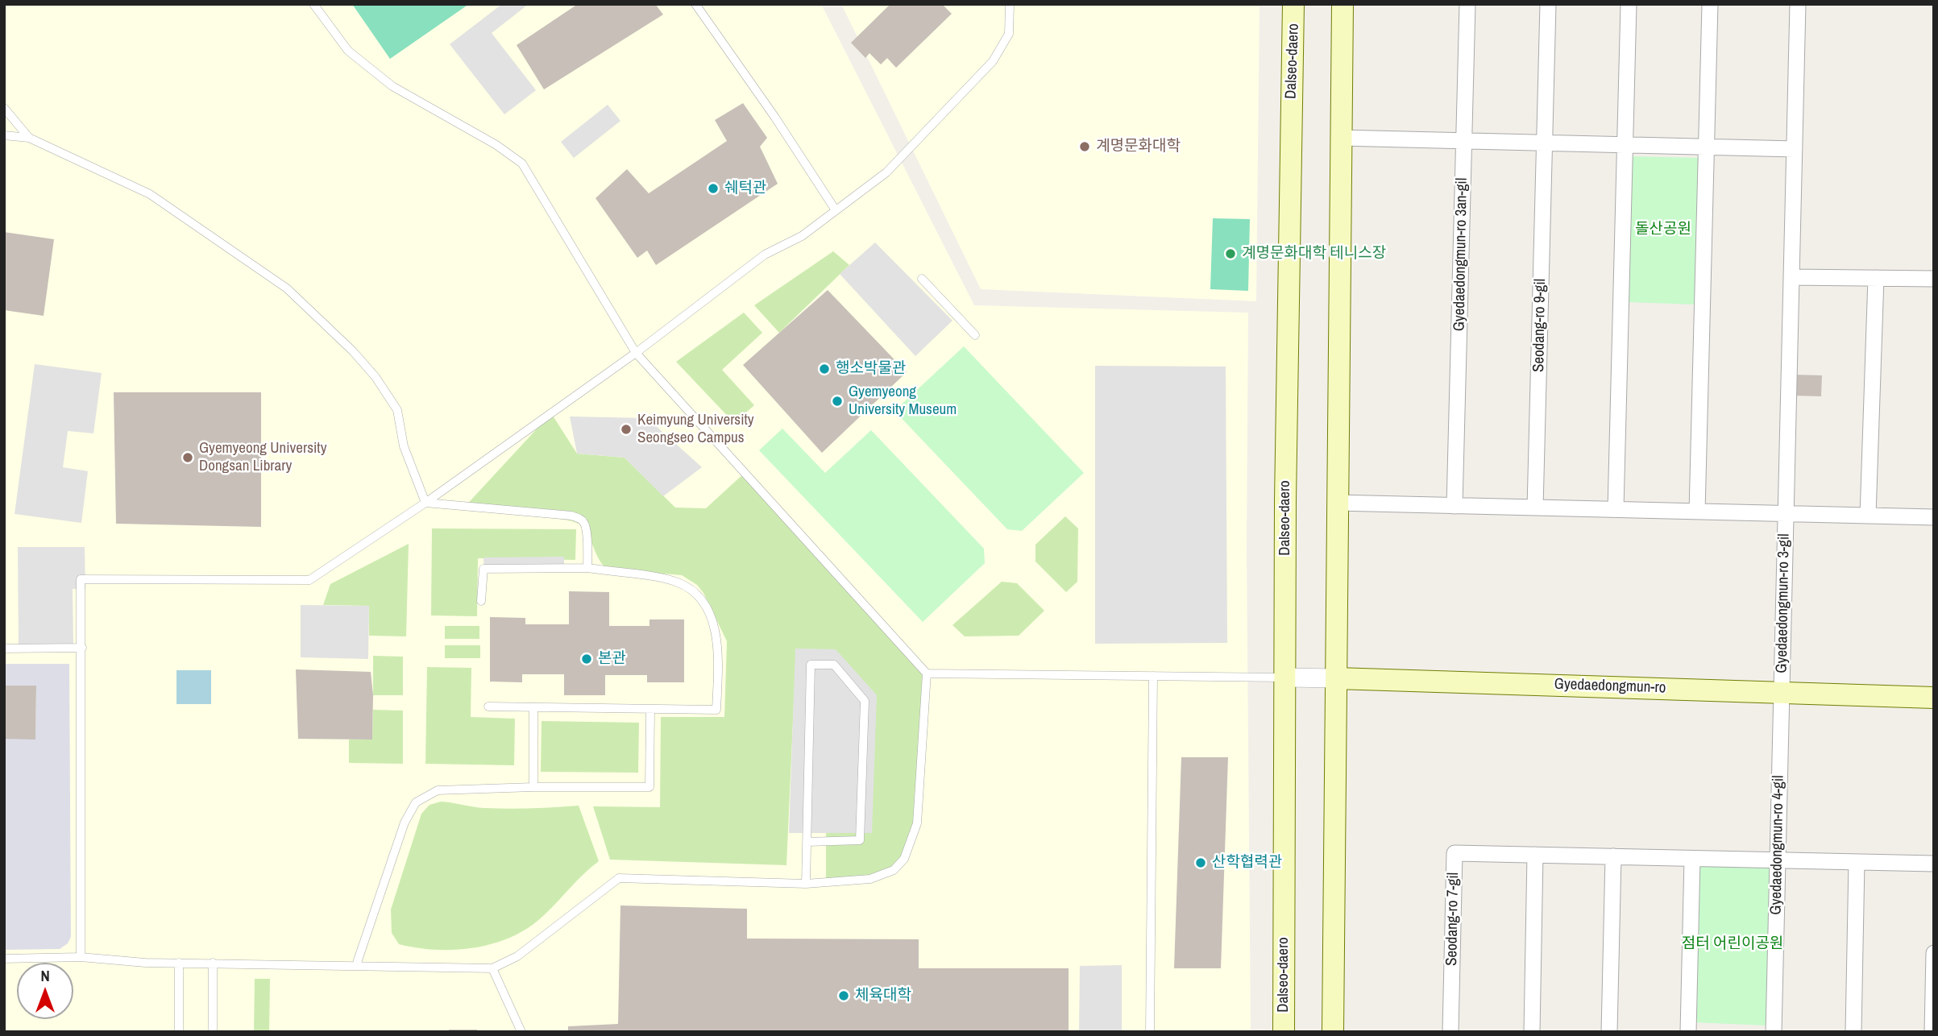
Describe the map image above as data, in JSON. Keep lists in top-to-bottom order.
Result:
{
  "streets": {
    "main road": ["Dalseo-daero", "Gyedaedongmun-ro"],
    "street": [
      "Gyedaedongmun-ro 3an-gil",
      "Seodang-ro 9-gil",
      "Gyedaedongmun-ro 3-gil",
      "Gyedaedongmun-ro 4-gil",
      "Seodang-ro 7-gil"
    ]
  },
  "crossings": [
    ["Dalseo-daero", "Gyedaedongmun-ro"],
    ["Gyedaedongmun-ro 3-gil", "Gyedaedongmun-ro"],
    ["Gyedaedongmun-ro 3-gil", "Gyedaedongmun-ro 4-gil"],
    ["Gyedaedongmun-ro", "Gyedaedongmun-ro 4-gil"],
    ["Gyedaedongmun-ro 4-gil", "Seodang-ro 7-gil"]
  ],
  "parks": ["돌산공원", "점터 어린이공원"],
  "places": [
    "계명문화대학",
    "쉐턱관",
    "계명문화대학 테니스장",
    "행소박물관",
    "Gyemyeong University Museum",
    "Keimyung University Seongseo Campus",
    "Gyemyeong University Dongsan Library",
    "본관",
    "산학협력관",
    "체육대학"
  ],
  "north": "top"
}
